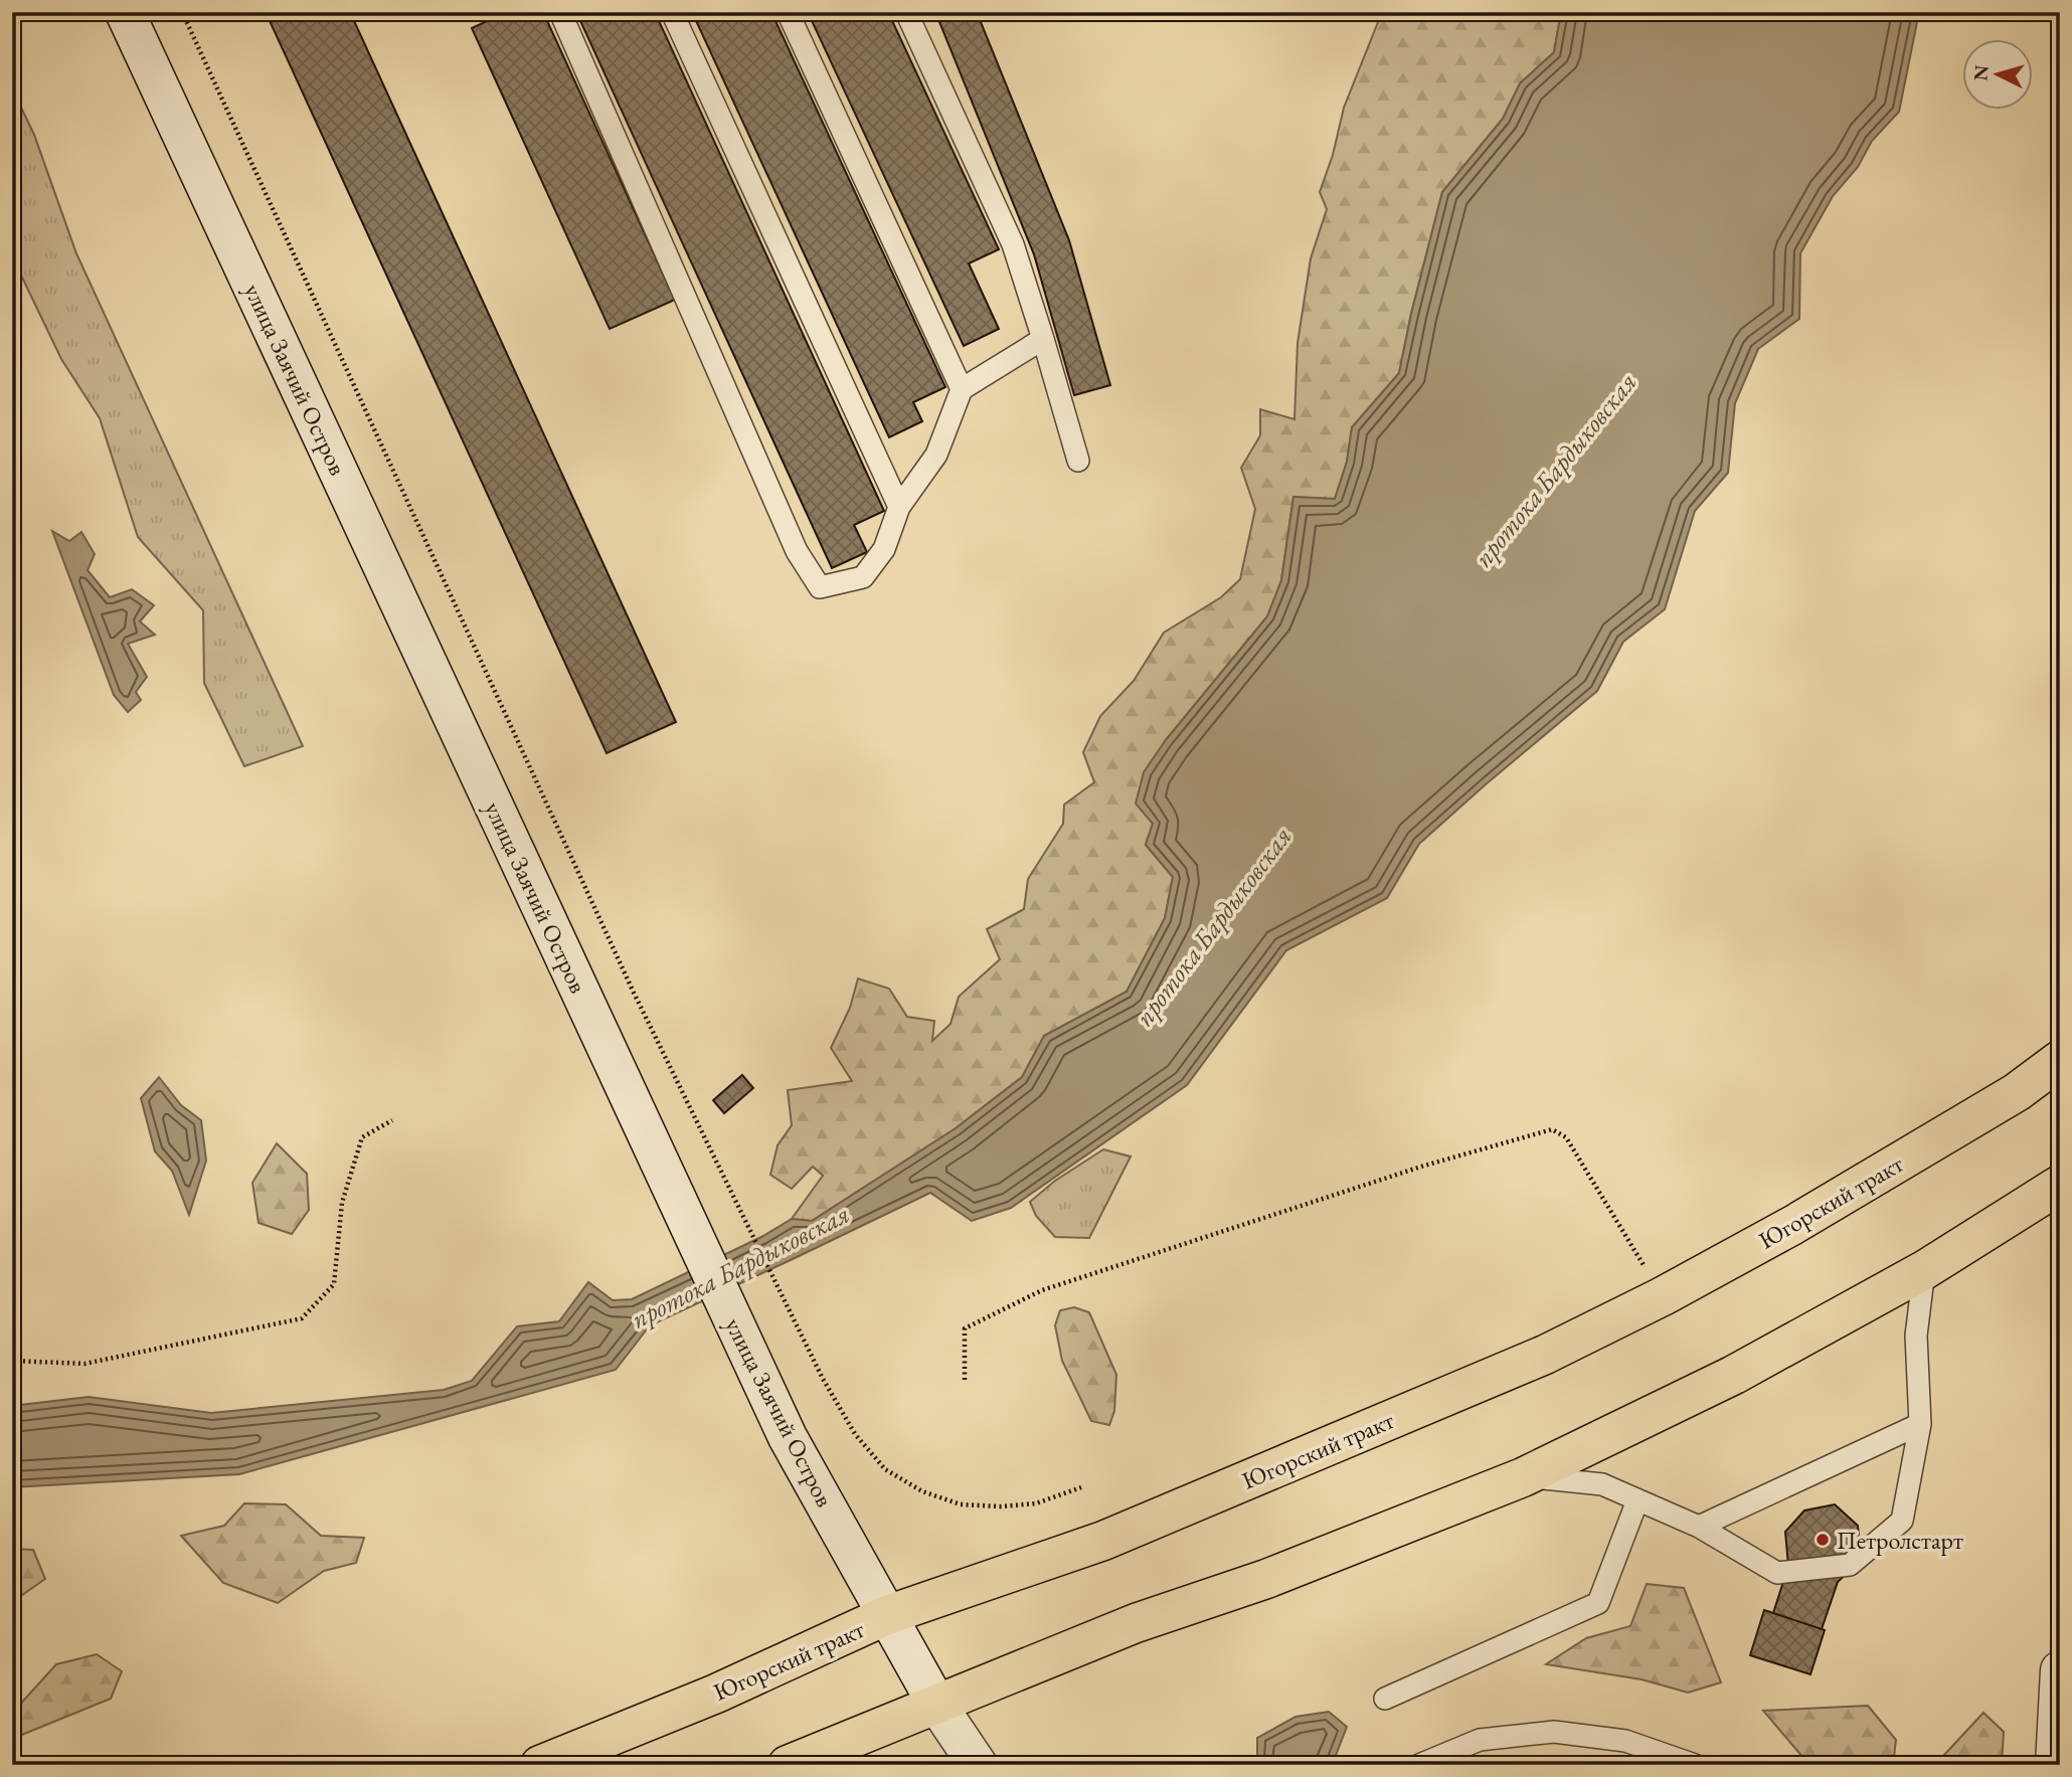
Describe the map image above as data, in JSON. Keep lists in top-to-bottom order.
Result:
{
  "streets": {
    "main road": ["улица Заячий Остров", "Югорский тракт"]
  },
  "crossings": [
    ["улица Заячий Остров", "Югорский тракт"]
  ],
  "water": ["протока Бардыковская"],
  "places": ["Петролстарт"],
  "north": "left"
}
